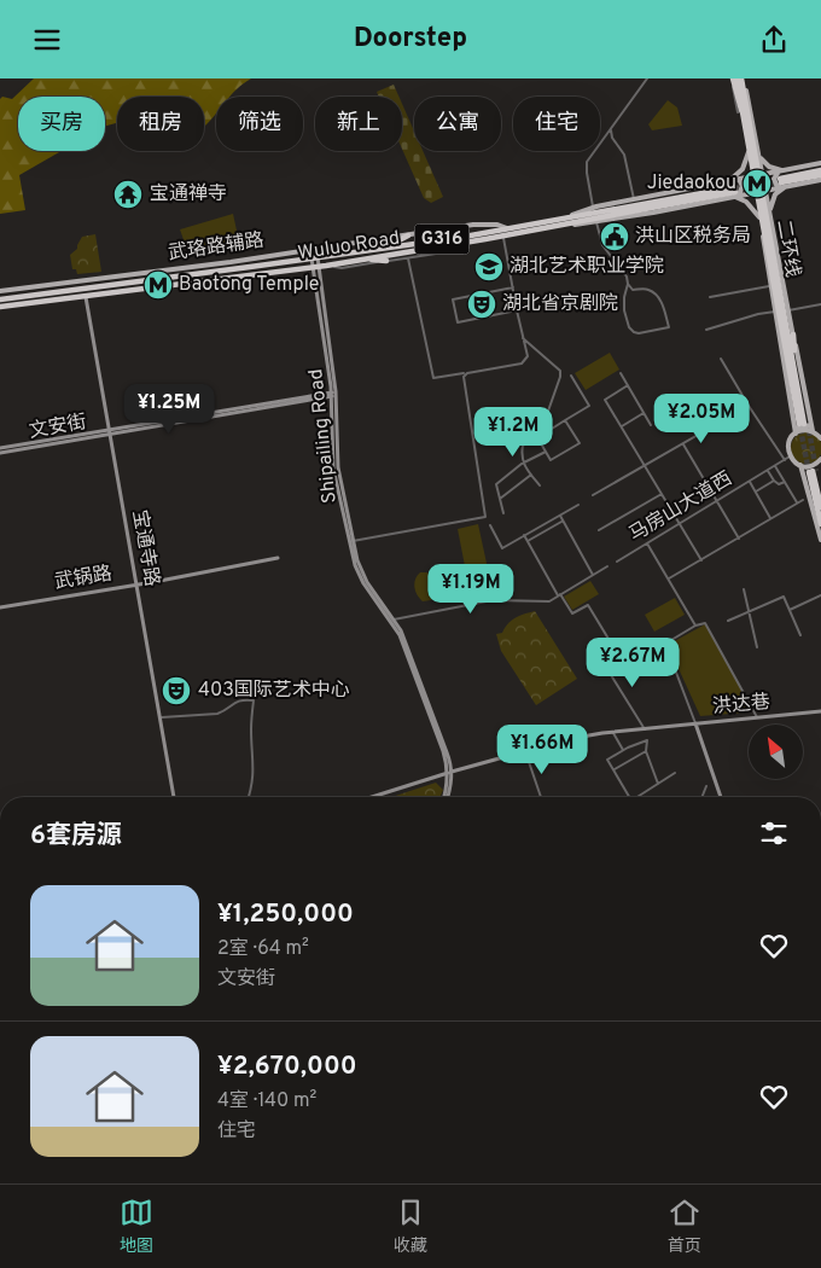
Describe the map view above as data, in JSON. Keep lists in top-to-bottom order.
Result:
{
  "streets": {
    "highway": ["G316", "Wuluo Road", "二环线"],
    "main road": ["武珞路辅路"],
    "street": [
      "文安街",
      "Shipailing Road",
      "马房山大道西",
      "宝通寺路",
      "武锅路",
      "洪达巷"
    ]
  },
  "crossings": [
    ["Wuluo Road", "武珞路辅路"],
    ["Wuluo Road", "Shipailing Road"],
    ["Wuluo Road", "宝通寺路"],
    ["文安街", "Shipailing Road"],
    ["文安街", "宝通寺路"],
    ["Shipailing Road", "洪达巷"],
    ["宝通寺路", "武锅路"]
  ],
  "places": {
    "metro station": ["Jiedaokou", "Baotong Temple"],
    "temple": ["宝通禅寺"],
    "public building": ["洪山区税务局"],
    "school or university": ["湖北艺术职业学院"],
    "theatre": ["湖北省京剧院", "403国际艺术中心"]
  },
  "north": "top left",
  "page": {
    "header": "Doorstep",
    "chip": [
      "买房",
      "租房",
      "筛选",
      "新上",
      "公寓",
      "住宅"
    ],
    "price": [
      "¥1.25M",
      "¥2.05M",
      "¥1.2M",
      "¥1.19M",
      "¥2.67M",
      "¥1.66M"
    ],
    "heading": "6套房源",
    "list": [
      {
        "name": "¥1,250,000",
        "note": "2室 · 64 m² · 文安街"
      },
      {
        "name": "¥2,670,000",
        "note": "4室 · 140 m² · 住宅"
      }
    ],
    "tabs": ["地图", "收藏", "首页"]
  }
}
